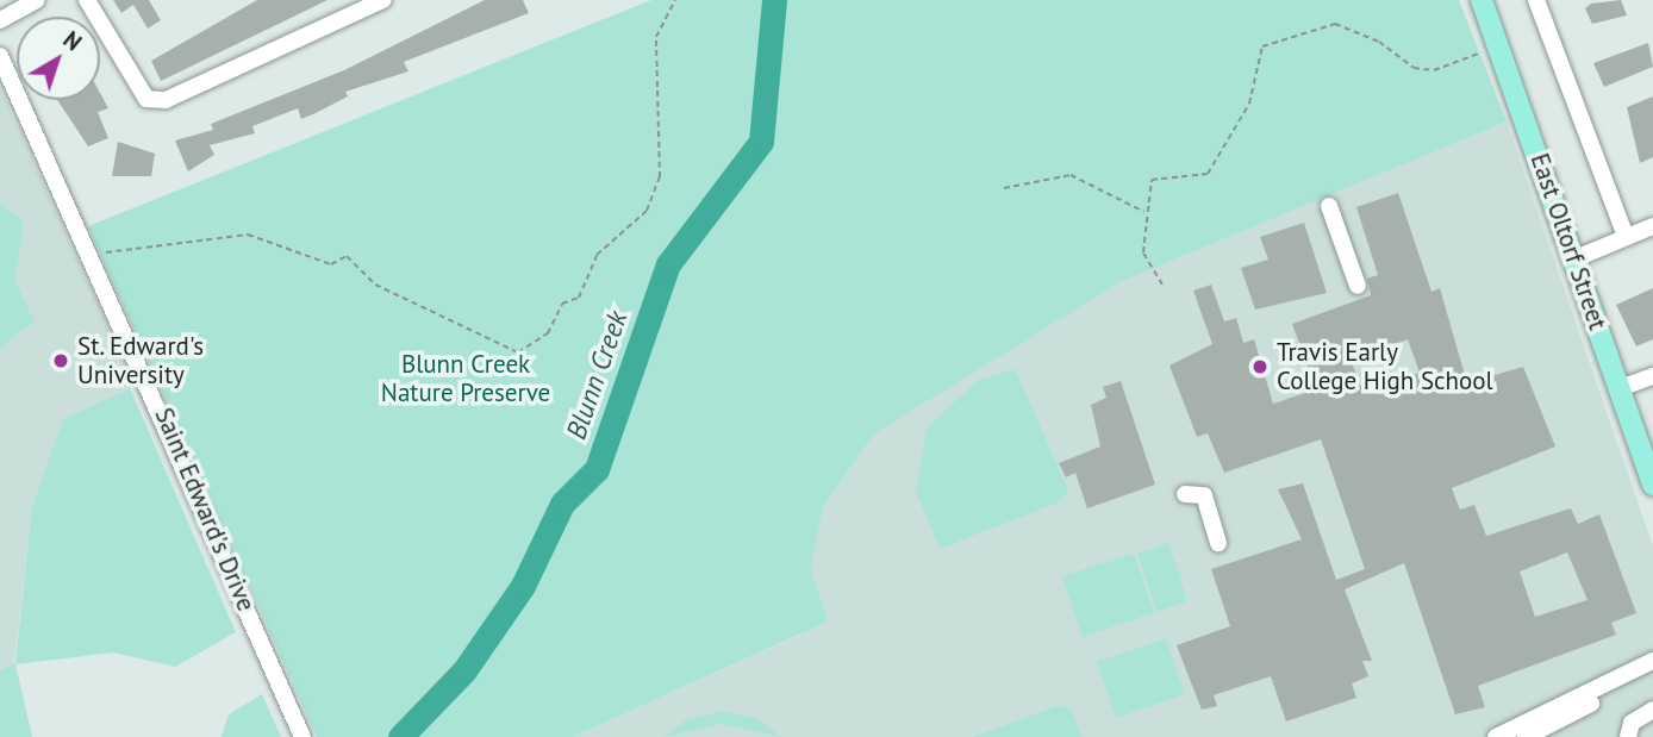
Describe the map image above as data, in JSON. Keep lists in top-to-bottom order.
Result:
{
  "streets": {
    "main road": ["East Oltorf Street"],
    "street": ["Saint Edward's Drive"]
  },
  "water": ["Blunn Creek"],
  "parks": ["Blunn Creek Nature Preserve"],
  "places": ["St. Edward's University", "Travis Early College High School"],
  "north": "top right"
}
